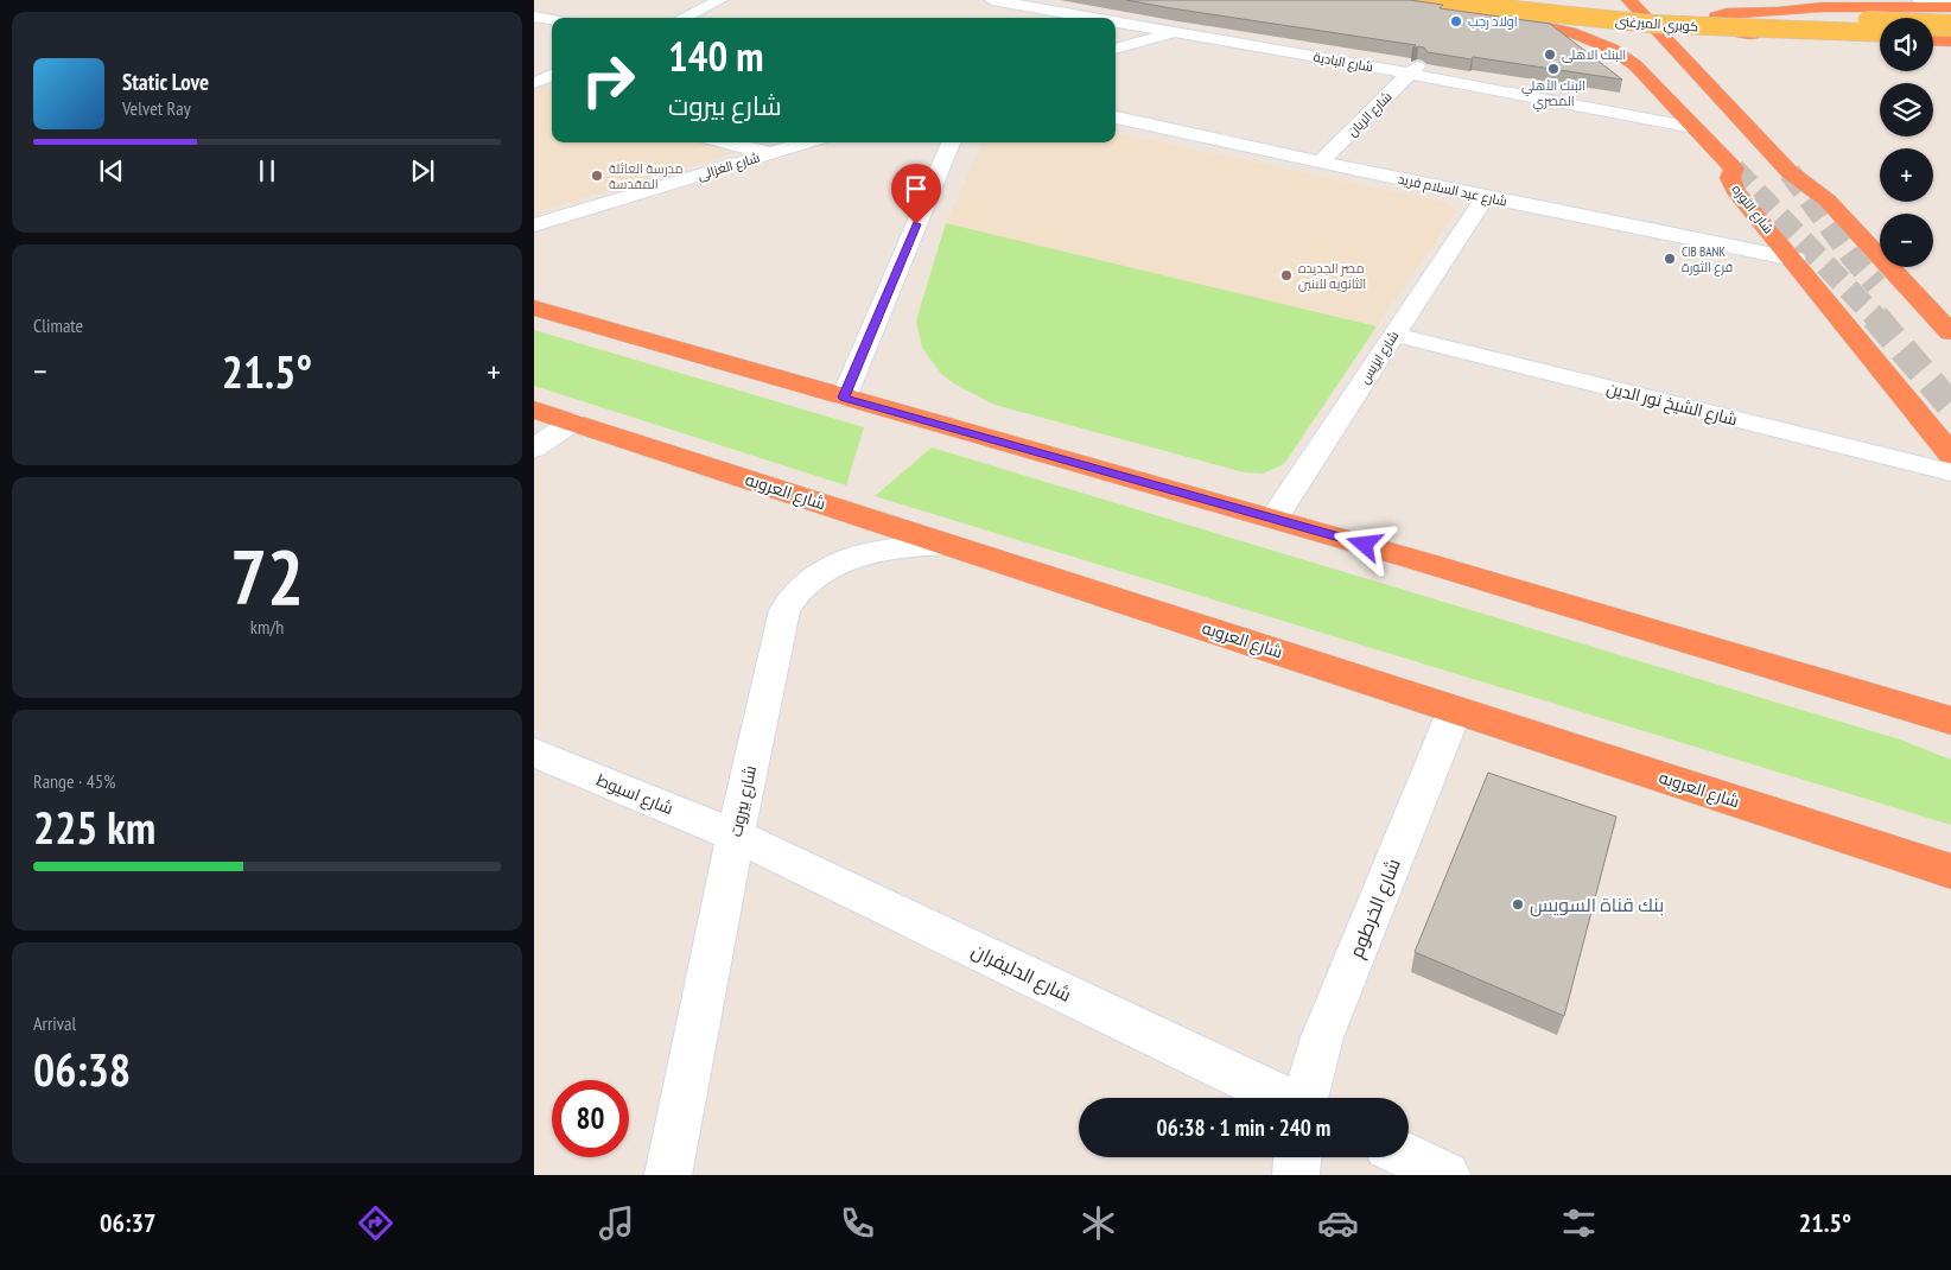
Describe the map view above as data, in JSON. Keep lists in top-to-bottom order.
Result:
{
  "streets": {
    "highway": ["شارع الثوره", "شارع العروبه"],
    "main road": ["كوبري الميرغنى"],
    "street": [
      "شارع البادية",
      "شارع الريان",
      "شارع الغزالى",
      "شارع عبد السلام فريد",
      "شارع ايزيس",
      "شارع الشيخ نور الدين",
      "شارع اسيوط",
      "شارع بيروت",
      "شارع الخرطوم",
      "شارع الدليفران"
    ]
  },
  "crossings": [
    ["كوبري الميرغنى", "شارع الثوره"],
    ["شارع البادية", "شارع الريان"],
    ["شارع البادية", "شارع الثوره"],
    ["شارع الريان", "شارع عبد السلام فريد"],
    ["شارع عبد السلام فريد", "شارع الثوره"],
    ["شارع عبد السلام فريد", "شارع ايزيس"],
    ["شارع ايزيس", "شارع الشيخ نور الدين"],
    ["شارع العروبه", "شارع بيروت"],
    ["شارع العروبه", "شارع الخرطوم"],
    ["شارع اسيوط", "شارع بيروت"],
    ["شارع اسيوط", "شارع الدليفران"],
    ["شارع بيروت", "شارع الدليفران"]
  ],
  "places": [
    "اولاد رجب",
    "البنك الاهلى",
    "البنك الأهلي المصري",
    "مدرسة العائلة المقدسة",
    "CIB BANK فرع الثورة",
    "مصر الجديده الثانويه للبنين",
    "بنك قناة السويس"
  ],
  "page": {
    "map_buttons": ["+", "−"],
    "turn": ["140 m", "شارع بيروت"],
    "song": ["Static Love", "Velvet Ray"],
    "tile": [
      "Climate",
      ["72", "km/h"],
      ["Range · 45%", "225 km"],
      ["Arrival", "06:38"]
    ],
    "heat": ["−", "21.5°", "+"],
    "limit": "80",
    "trip": "06:38 · 1 min · 240 m",
    "tabs": ["06:37", "21.5°"]
  }
}
